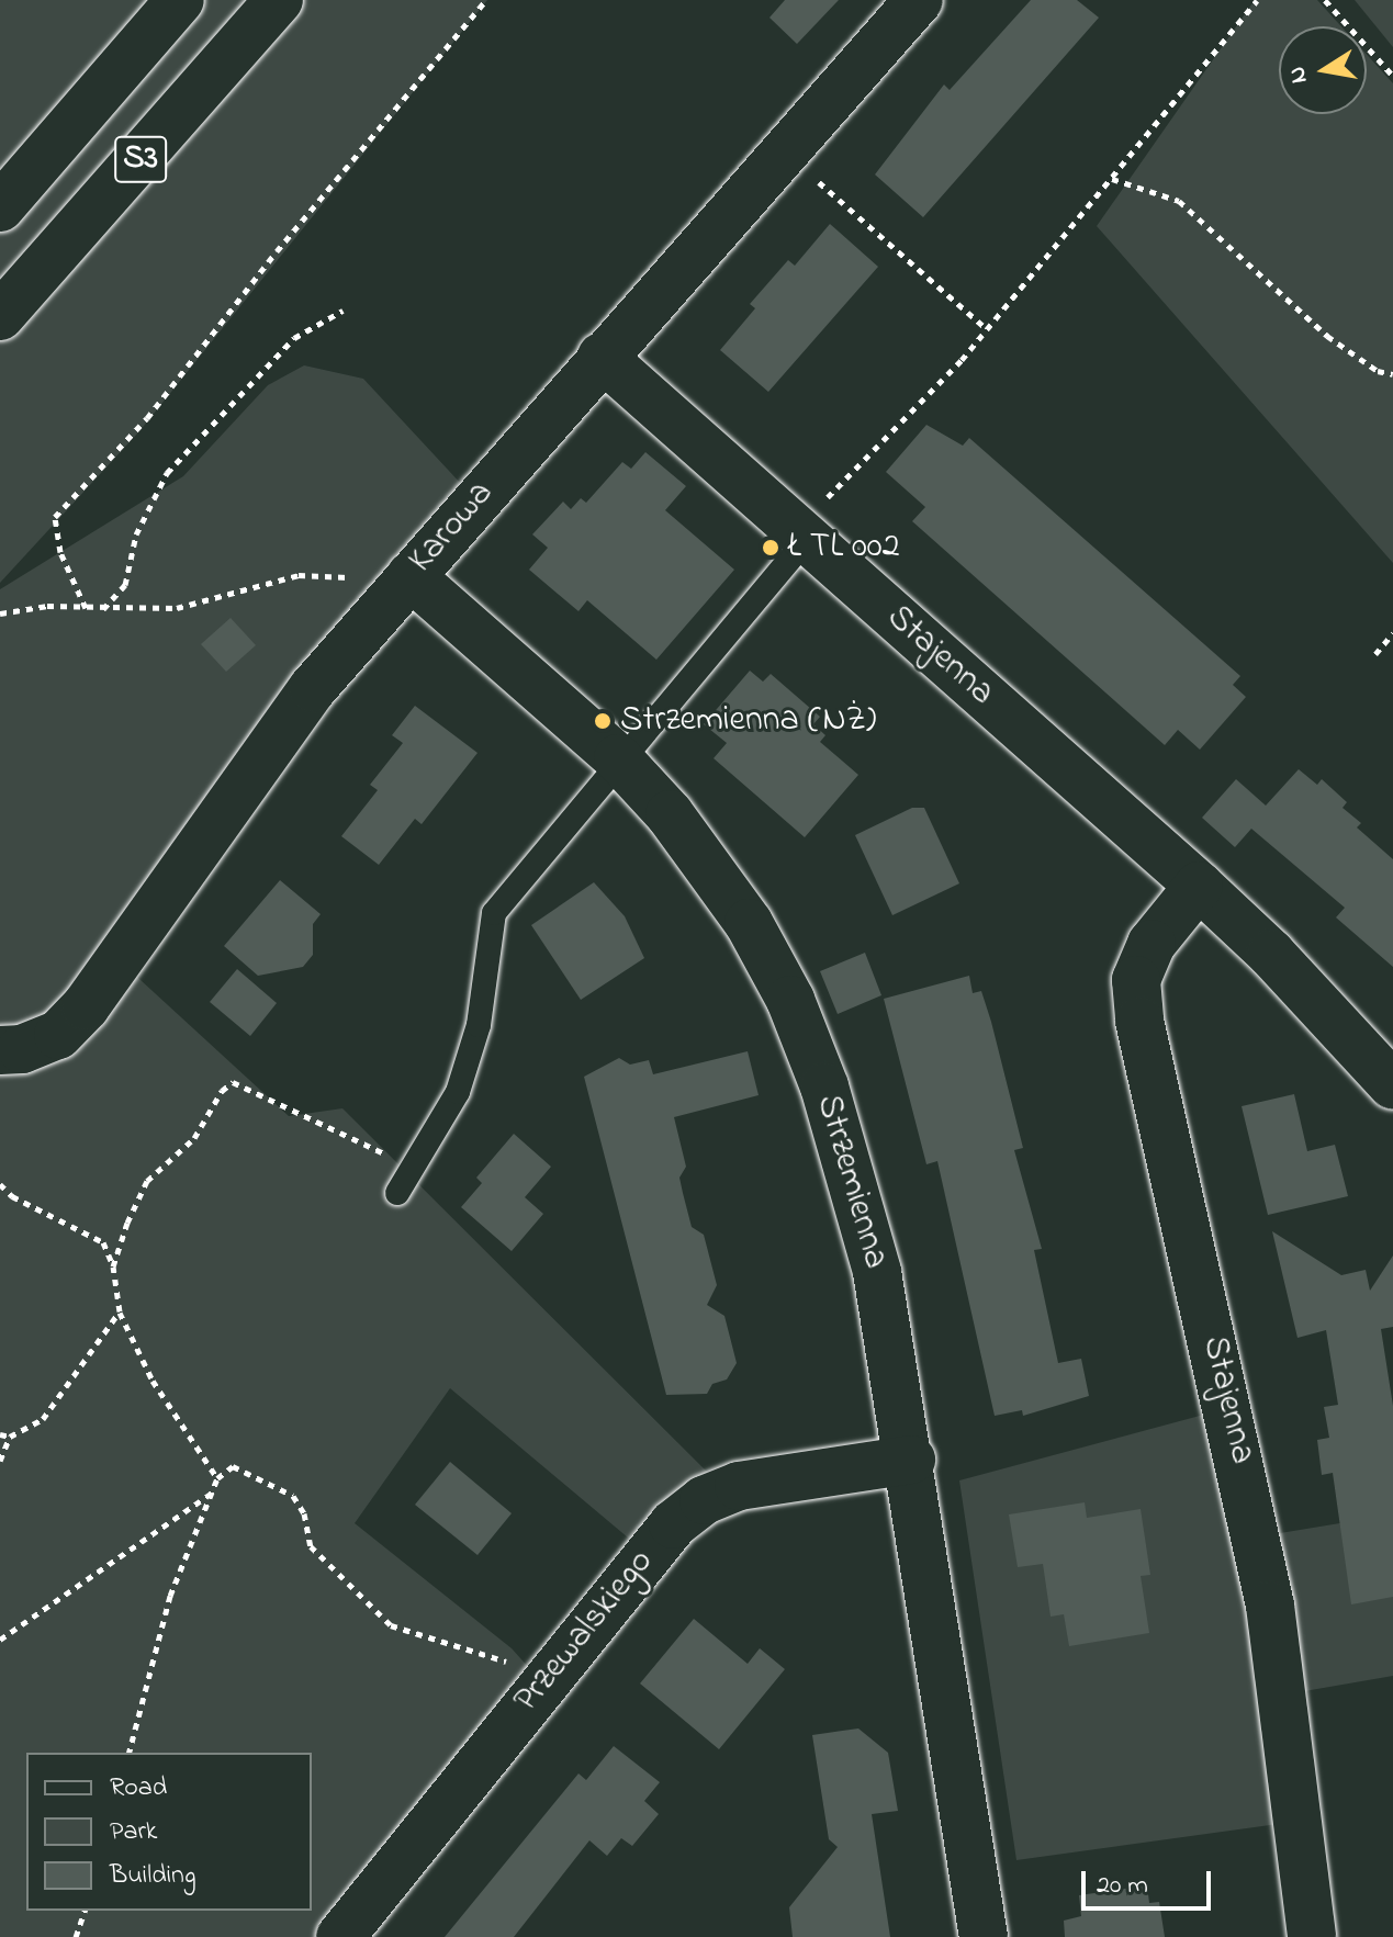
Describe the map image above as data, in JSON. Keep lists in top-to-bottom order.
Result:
{
  "streets": {
    "main road": [
      "S3",
      "Karowa",
      "Stajenna",
      "Strzemienna",
      "Przewalskiego"
    ]
  },
  "crossings": [
    ["Karowa", "Stajenna"],
    ["Karowa", "Strzemienna"],
    ["Strzemienna", "Przewalskiego"]
  ],
  "places": ["Ł TL 002", "Strzemienna (NŻ)"],
  "legend": ["Road", "Park", "Building"],
  "scale_bar": "20 m",
  "north": "left"
}
